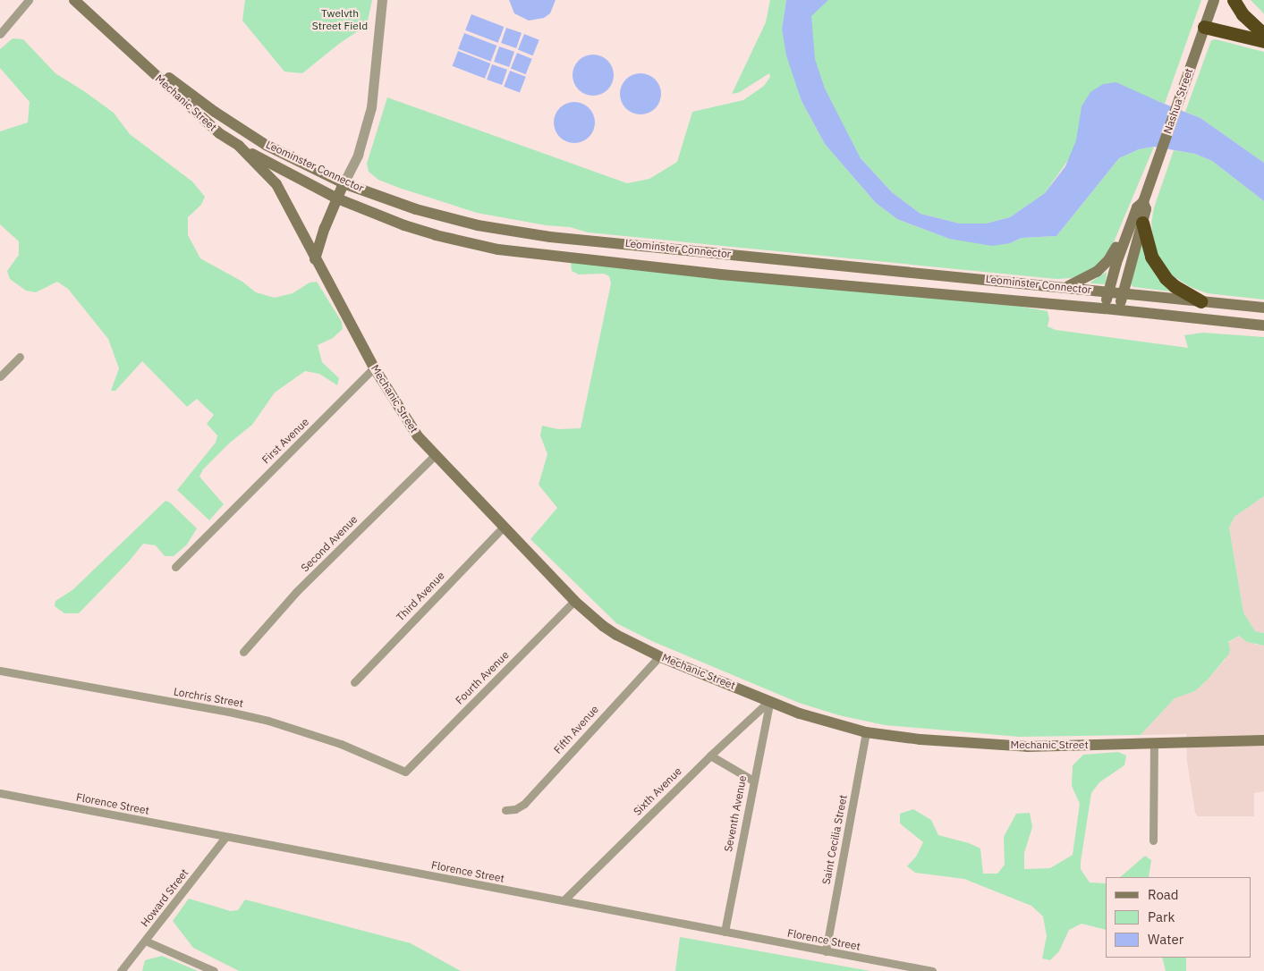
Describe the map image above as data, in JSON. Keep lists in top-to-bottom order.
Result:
{
  "streets": {
    "main road": ["Nashua Street", "Mechanic Street", "Leominster Connector"],
    "street": [
      "First Avenue",
      "Second Avenue",
      "Third Avenue",
      "Fourth Avenue",
      "Lorchris Street",
      "Fifth Avenue",
      "Sixth Avenue",
      "Florence Street",
      "Seventh Avenue",
      "Saint Cecilia Street",
      "Howard Street"
    ]
  },
  "crossings": [
    ["Nashua Street", "Leominster Connector"],
    ["Mechanic Street", "Leominster Connector"],
    ["Mechanic Street", "First Avenue"],
    ["Mechanic Street", "Second Avenue"],
    ["Mechanic Street", "Third Avenue"],
    ["Mechanic Street", "Fourth Avenue"],
    ["Mechanic Street", "Fifth Avenue"],
    ["Mechanic Street", "Sixth Avenue"],
    ["Mechanic Street", "Seventh Avenue"],
    ["Mechanic Street", "Saint Cecilia Street"],
    ["Fourth Avenue", "Lorchris Street"],
    ["Sixth Avenue", "Florence Street"],
    ["Sixth Avenue", "Seventh Avenue"],
    ["Florence Street", "Seventh Avenue"],
    ["Florence Street", "Saint Cecilia Street"],
    ["Florence Street", "Howard Street"]
  ],
  "parks": ["Twelvth Street Field"],
  "legend": ["Road", "Park", "Water"]
}
